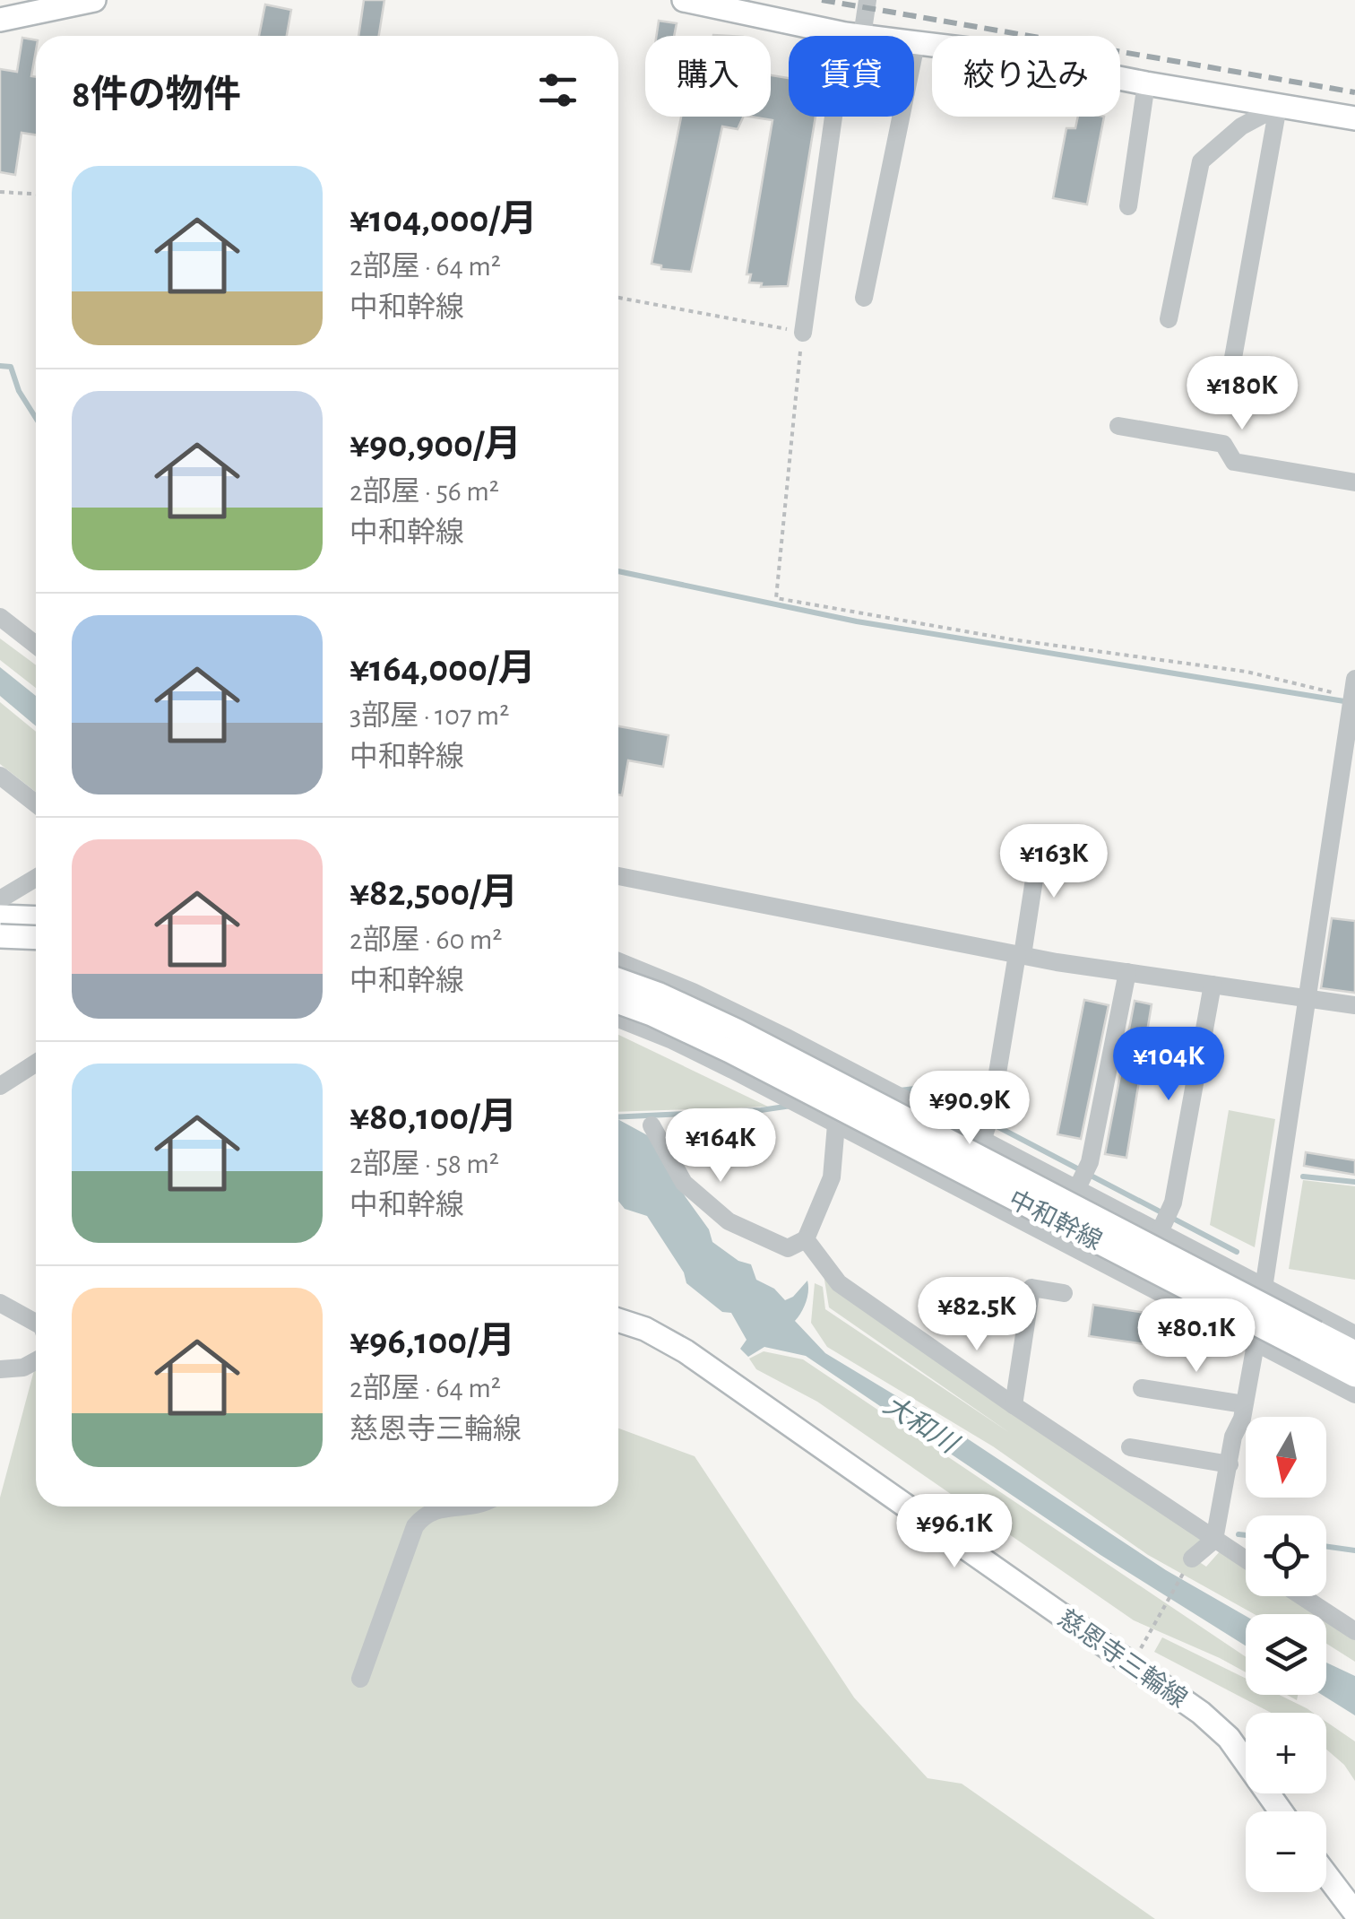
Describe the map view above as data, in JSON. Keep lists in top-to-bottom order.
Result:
{
  "streets": {
    "main road": ["中和幹線", "慈恩寺三輪線"]
  },
  "water": ["大和川"],
  "north": "bottom",
  "page": {
    "chip": ["購入", "賃貸", "絞り込み"],
    "heading": "8件の物件",
    "list": [
      {
        "name": "¥104,000/月",
        "note": "2部屋 · 64 m² · 中和幹線"
      },
      {
        "name": "¥90,900/月",
        "note": "2部屋 · 56 m² · 中和幹線"
      },
      {
        "name": "¥164,000/月",
        "note": "3部屋 · 107 m² · 中和幹線"
      },
      {
        "name": "¥82,500/月",
        "note": "2部屋 · 60 m² · 中和幹線"
      },
      {
        "name": "¥80,100/月",
        "note": "2部屋 · 58 m² · 中和幹線"
      },
      {
        "name": "¥96,100/月",
        "note": "2部屋 · 64 m² · 慈恩寺三輪線"
      }
    ],
    "price": [
      "¥180K",
      "¥163K",
      "¥104K",
      "¥90.9K",
      "¥164K",
      "¥82.5K",
      "¥80.1K",
      "¥96.1K"
    ],
    "map_buttons": ["+", "−"]
  }
}
